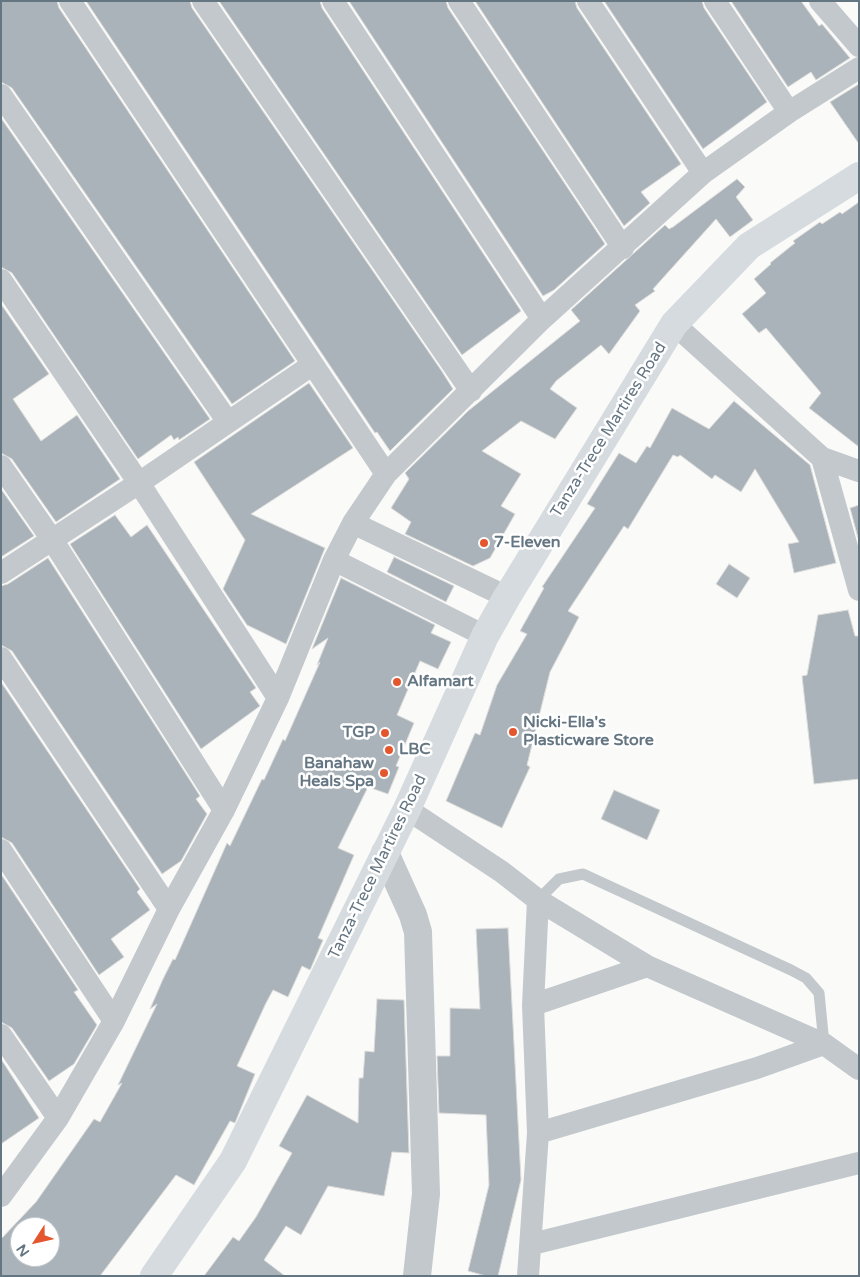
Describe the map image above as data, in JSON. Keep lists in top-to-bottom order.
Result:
{
  "streets": {
    "main road": ["Tanza-Trece Martires Road"]
  },
  "places": [
    "7-Eleven",
    "Alfamart",
    "Nicki-Ella's Plasticware Store",
    "TGP",
    "LBC",
    "Banahaw Heals Spa"
  ],
  "north": "bottom left"
}
